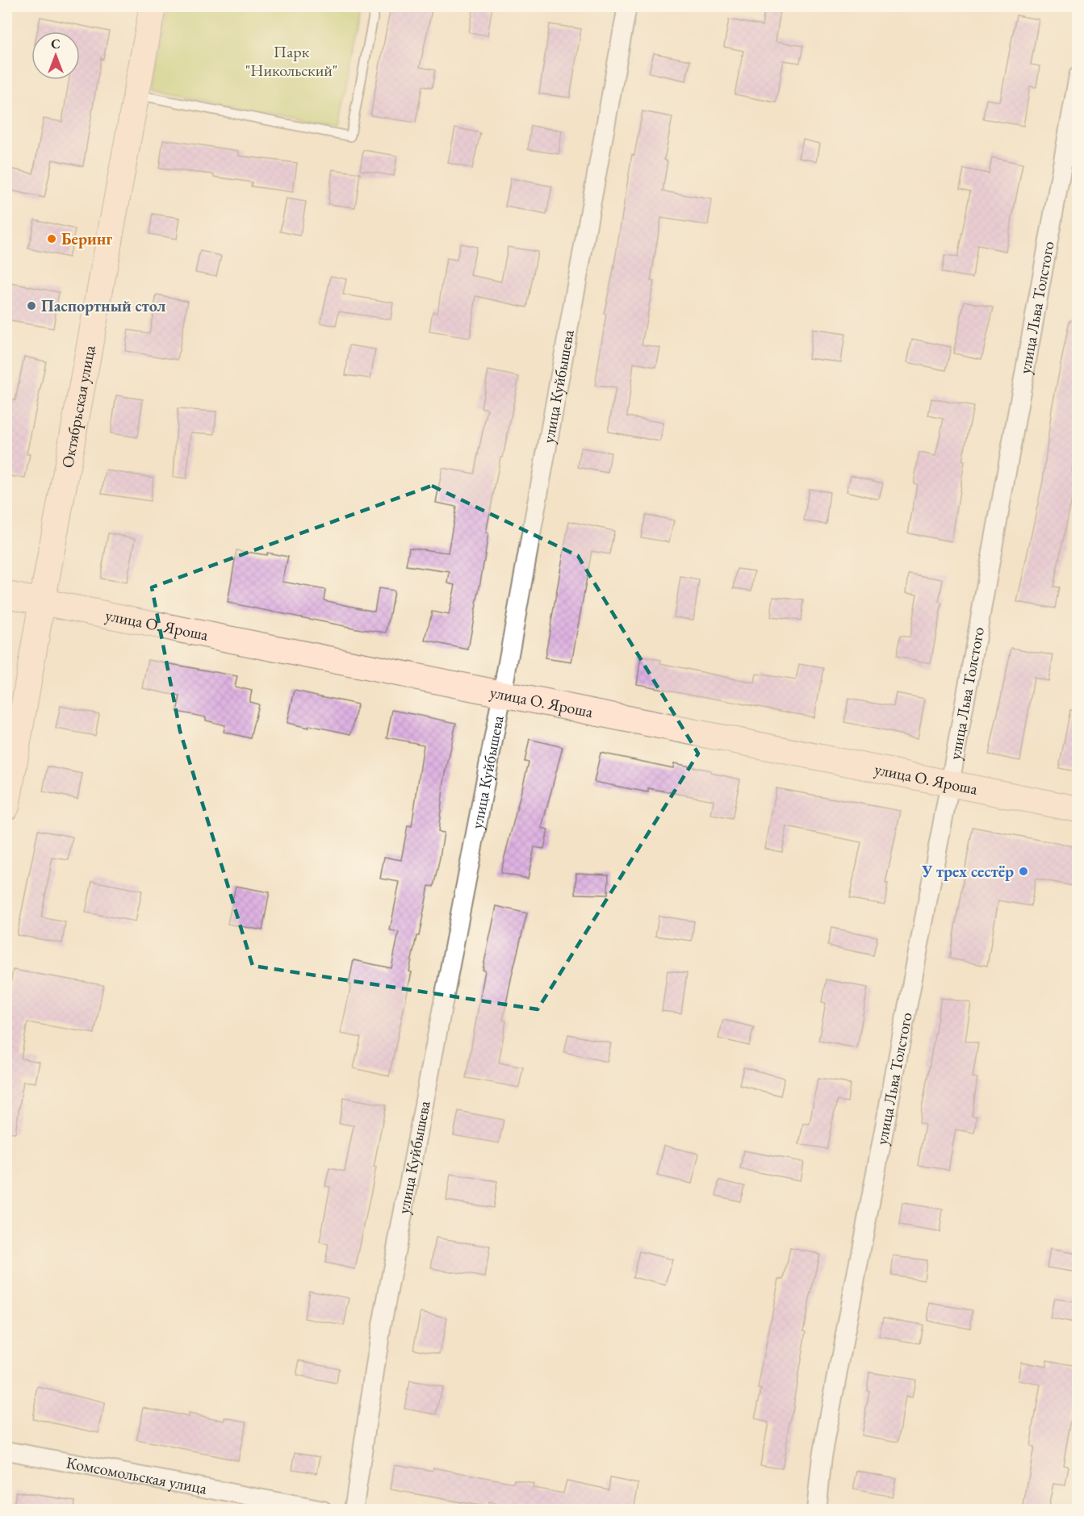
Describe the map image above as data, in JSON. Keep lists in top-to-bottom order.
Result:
{
  "streets": {
    "main road": ["Октябрьская улица", "улица О. Яроша"],
    "street": ["улица Льва Толстого", "улица Куйбышева", "Комсомольская улица"]
  },
  "crossings": [
    ["улица Льва Толстого", "улица О. Яроша"],
    ["улица Куйбышева", "улица О. Яроша"],
    ["Октябрьская улица", "улица О. Яроша"]
  ],
  "parks": ["Парк \"Никольский\""],
  "places": ["Беринг", "Паспортный стол", "У трех сестёр"],
  "north": "top"
}
